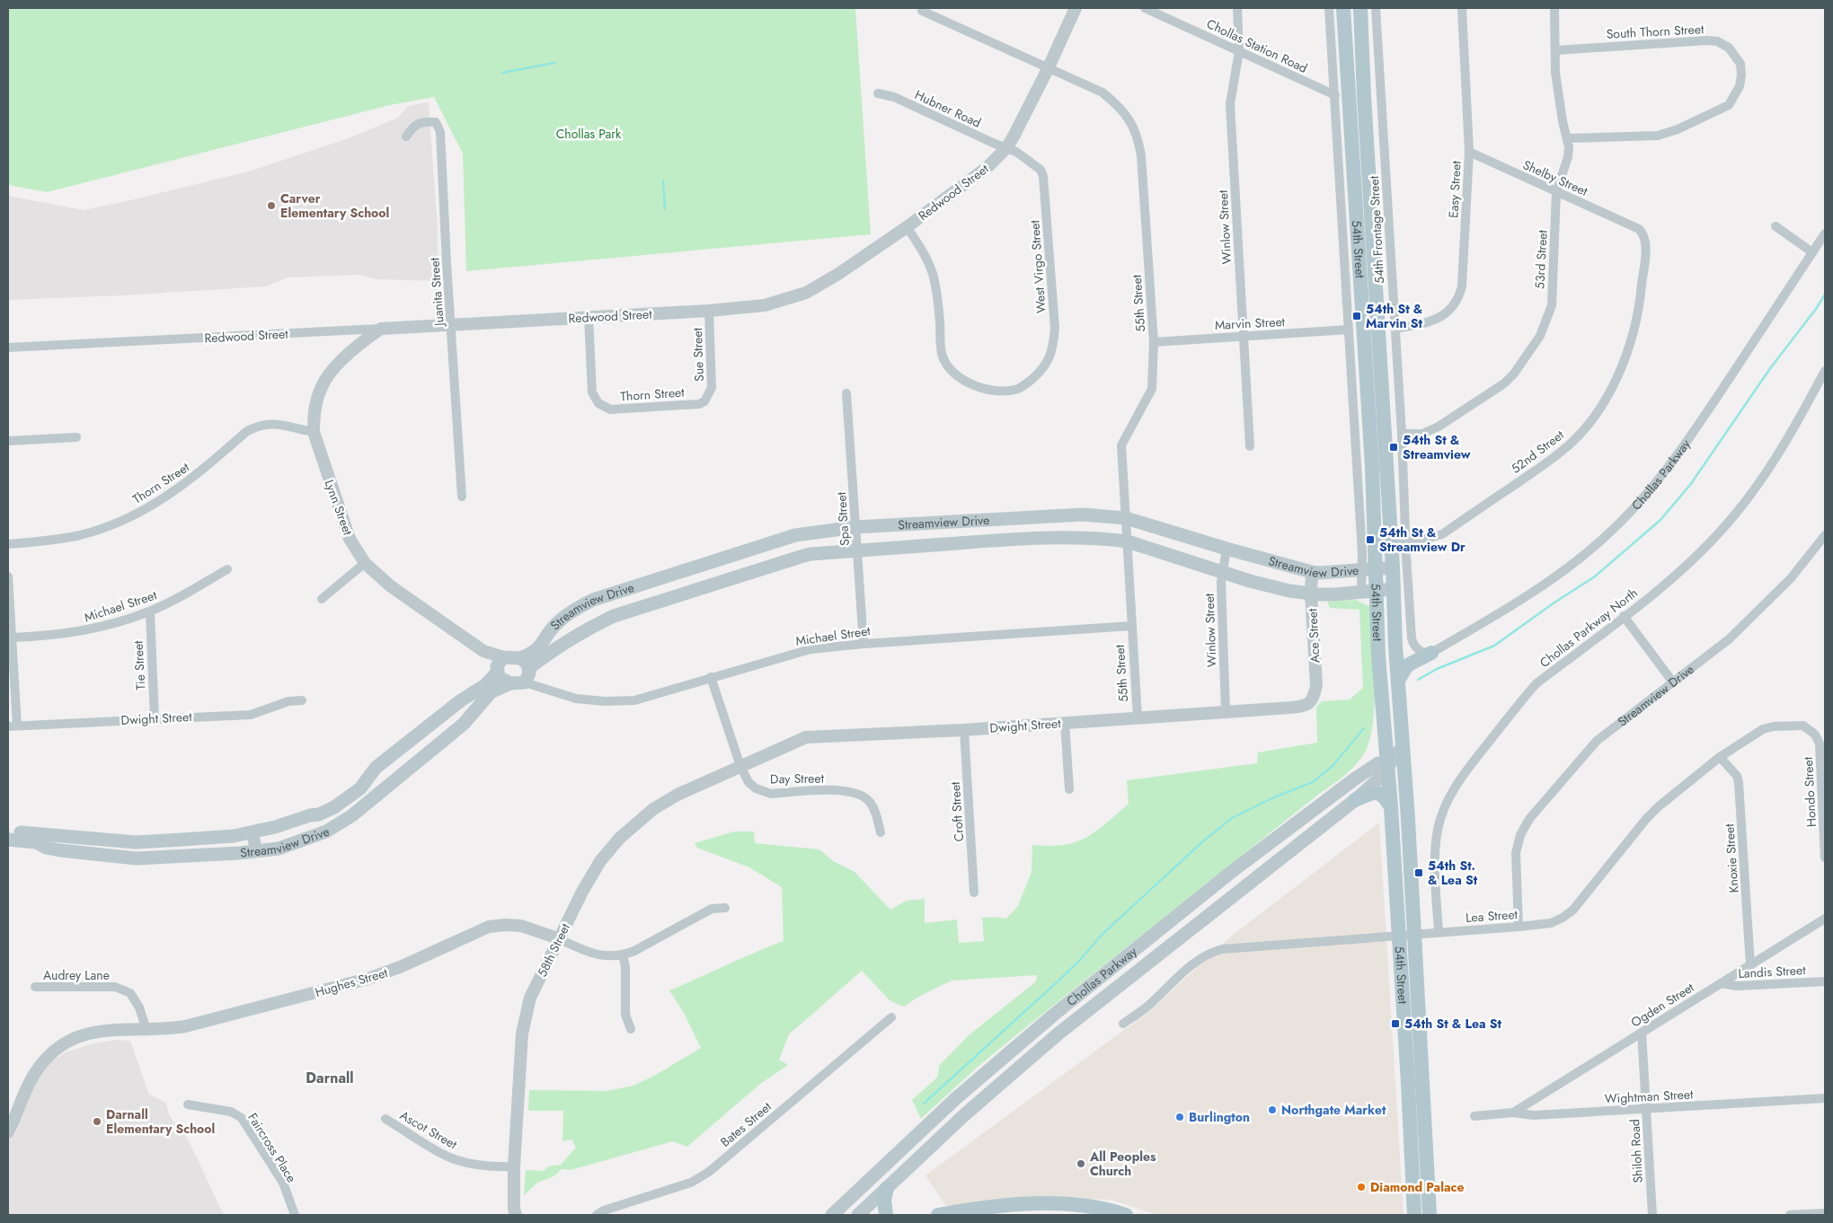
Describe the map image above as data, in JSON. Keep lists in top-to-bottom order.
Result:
{
  "streets": {
    "main road": ["54th Street", "Chollas Parkway", "Streamview Drive"],
    "street": [
      "South Thorn Street",
      "Chollas Station Road",
      "Hubner Road",
      "Shelby Street",
      "Easy Street",
      "Redwood Street",
      "Winlow Street",
      "54th Frontage Street",
      "53rd Street",
      "West Virgo Street",
      "Juanita Street",
      "55th Street",
      "Marvin Street",
      "Sue Street",
      "Thorn Street",
      "52nd Street",
      "Lynn Street",
      "Spa Street",
      "Michael Street",
      "Chollas Parkway North",
      "Ace Street",
      "Tie Street",
      "Dwight Street",
      "Day Street",
      "Hondo Street",
      "Croft Street",
      "Knoxie Street",
      "Lea Street",
      "58th Street",
      "Landis Street",
      "Audrey Lane",
      "Hughes Street",
      "Ogden Street",
      "Wightman Street",
      "Bates Street",
      "Ascot Street",
      "Faircross Place",
      "Shiloh Road"
    ]
  },
  "crossings": [
    ["South Thorn Street", "53rd Street"],
    ["Chollas Station Road", "Winlow Street"],
    ["Hubner Road", "Redwood Street"],
    ["Hubner Road", "West Virgo Street"],
    ["Shelby Street", "Easy Street"],
    ["Shelby Street", "53rd Street"],
    ["Shelby Street", "52nd Street"],
    ["Easy Street", "54th Frontage Street"],
    ["Redwood Street", "West Virgo Street"],
    ["Redwood Street", "Juanita Street"],
    ["Redwood Street", "55th Street"],
    ["Redwood Street", "Sue Street"],
    ["Redwood Street", "Thorn Street"],
    ["Redwood Street", "Lynn Street"],
    ["Winlow Street", "Marvin Street"],
    ["Winlow Street", "Streamview Drive"],
    ["Winlow Street", "Dwight Street"],
    ["54th Frontage Street", "54th Street"],
    ["54th Frontage Street", "53rd Street"],
    ["54th Frontage Street", "52nd Street"],
    ["54th Frontage Street", "Chollas Parkway"],
    ["54th Street", "52nd Street"],
    ["54th Street", "Chollas Parkway"],
    ["54th Street", "Streamview Drive"],
    ["54th Street", "Lea Street"],
    ["55th Street", "Marvin Street"],
    ["55th Street", "Streamview Drive"],
    ["55th Street", "Michael Street"],
    ["55th Street", "Dwight Street"],
    ["Sue Street", "Thorn Street"],
    ["Thorn Street", "Lynn Street"],
    ["Lynn Street", "Streamview Drive"],
    ["Spa Street", "Streamview Drive"],
    ["Spa Street", "Michael Street"],
    ["Streamview Drive", "Michael Street"],
    ["Streamview Drive", "Ace Street"],
    ["Streamview Drive", "Lea Street"],
    ["Michael Street", "Tie Street"],
    ["Michael Street", "Day Street"],
    ["Chollas Parkway North", "Lea Street"],
    ["Ace Street", "Dwight Street"],
    ["Tie Street", "Dwight Street"],
    ["Dwight Street", "Day Street"],
    ["Dwight Street", "Croft Street"],
    ["Dwight Street", "58th Street"],
    ["Day Street", "58th Street"],
    ["Hondo Street", "Lea Street"],
    ["Knoxie Street", "Lea Street"],
    ["Knoxie Street", "Ogden Street"],
    ["58th Street", "Hughes Street"],
    ["58th Street", "Ascot Street"],
    ["Landis Street", "Ogden Street"],
    ["Audrey Lane", "Hughes Street"],
    ["Ogden Street", "Wightman Street"],
    ["Ogden Street", "Shiloh Road"],
    ["Wightman Street", "Shiloh Road"]
  ],
  "districts": ["Darnall"],
  "parks": ["Chollas Park"],
  "places": {
    "other": [
      "Carver Elementary School",
      "Northgate Market",
      "Burlington",
      "Darnall Elementary School",
      "All Peoples Church",
      "Diamond Palace"
    ],
    "transit": [
      "54th St & Marvin St",
      "54th St & Streamview",
      "54th St & Streamview Dr",
      "54th St. & Lea St",
      "54th St & Lea St"
    ]
  }
}
